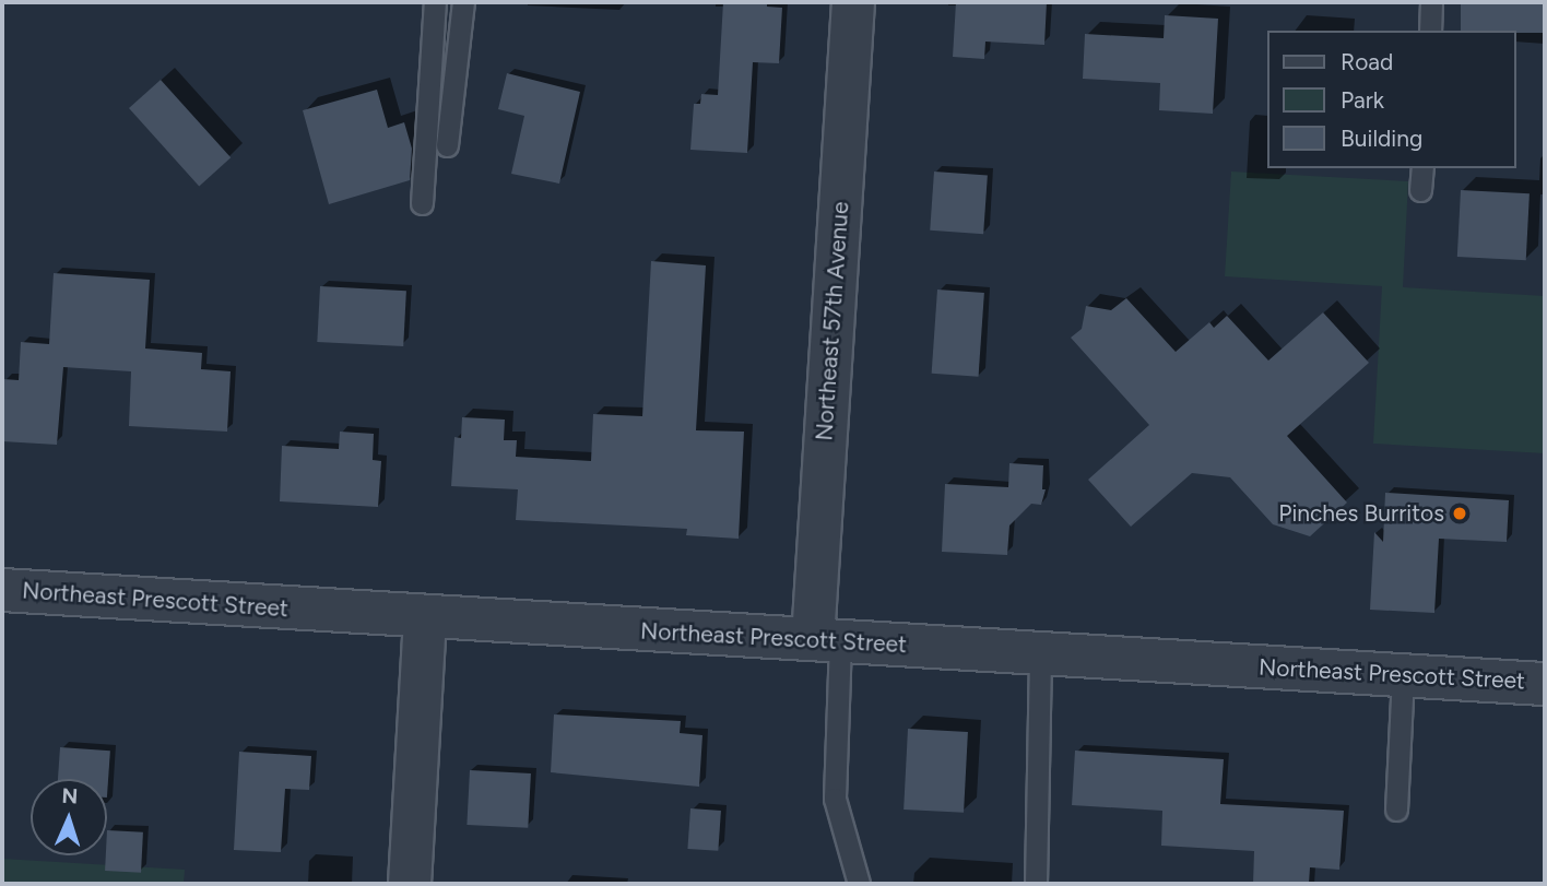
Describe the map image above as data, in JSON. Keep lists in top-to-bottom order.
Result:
{
  "streets": {
    "street": ["Northeast 57th Avenue", "Northeast Prescott Street"]
  },
  "crossings": [
    ["Northeast 57th Avenue", "Northeast Prescott Street"]
  ],
  "places": ["Pinches Burritos"],
  "legend": ["Road", "Park", "Building"],
  "north": "top"
}
